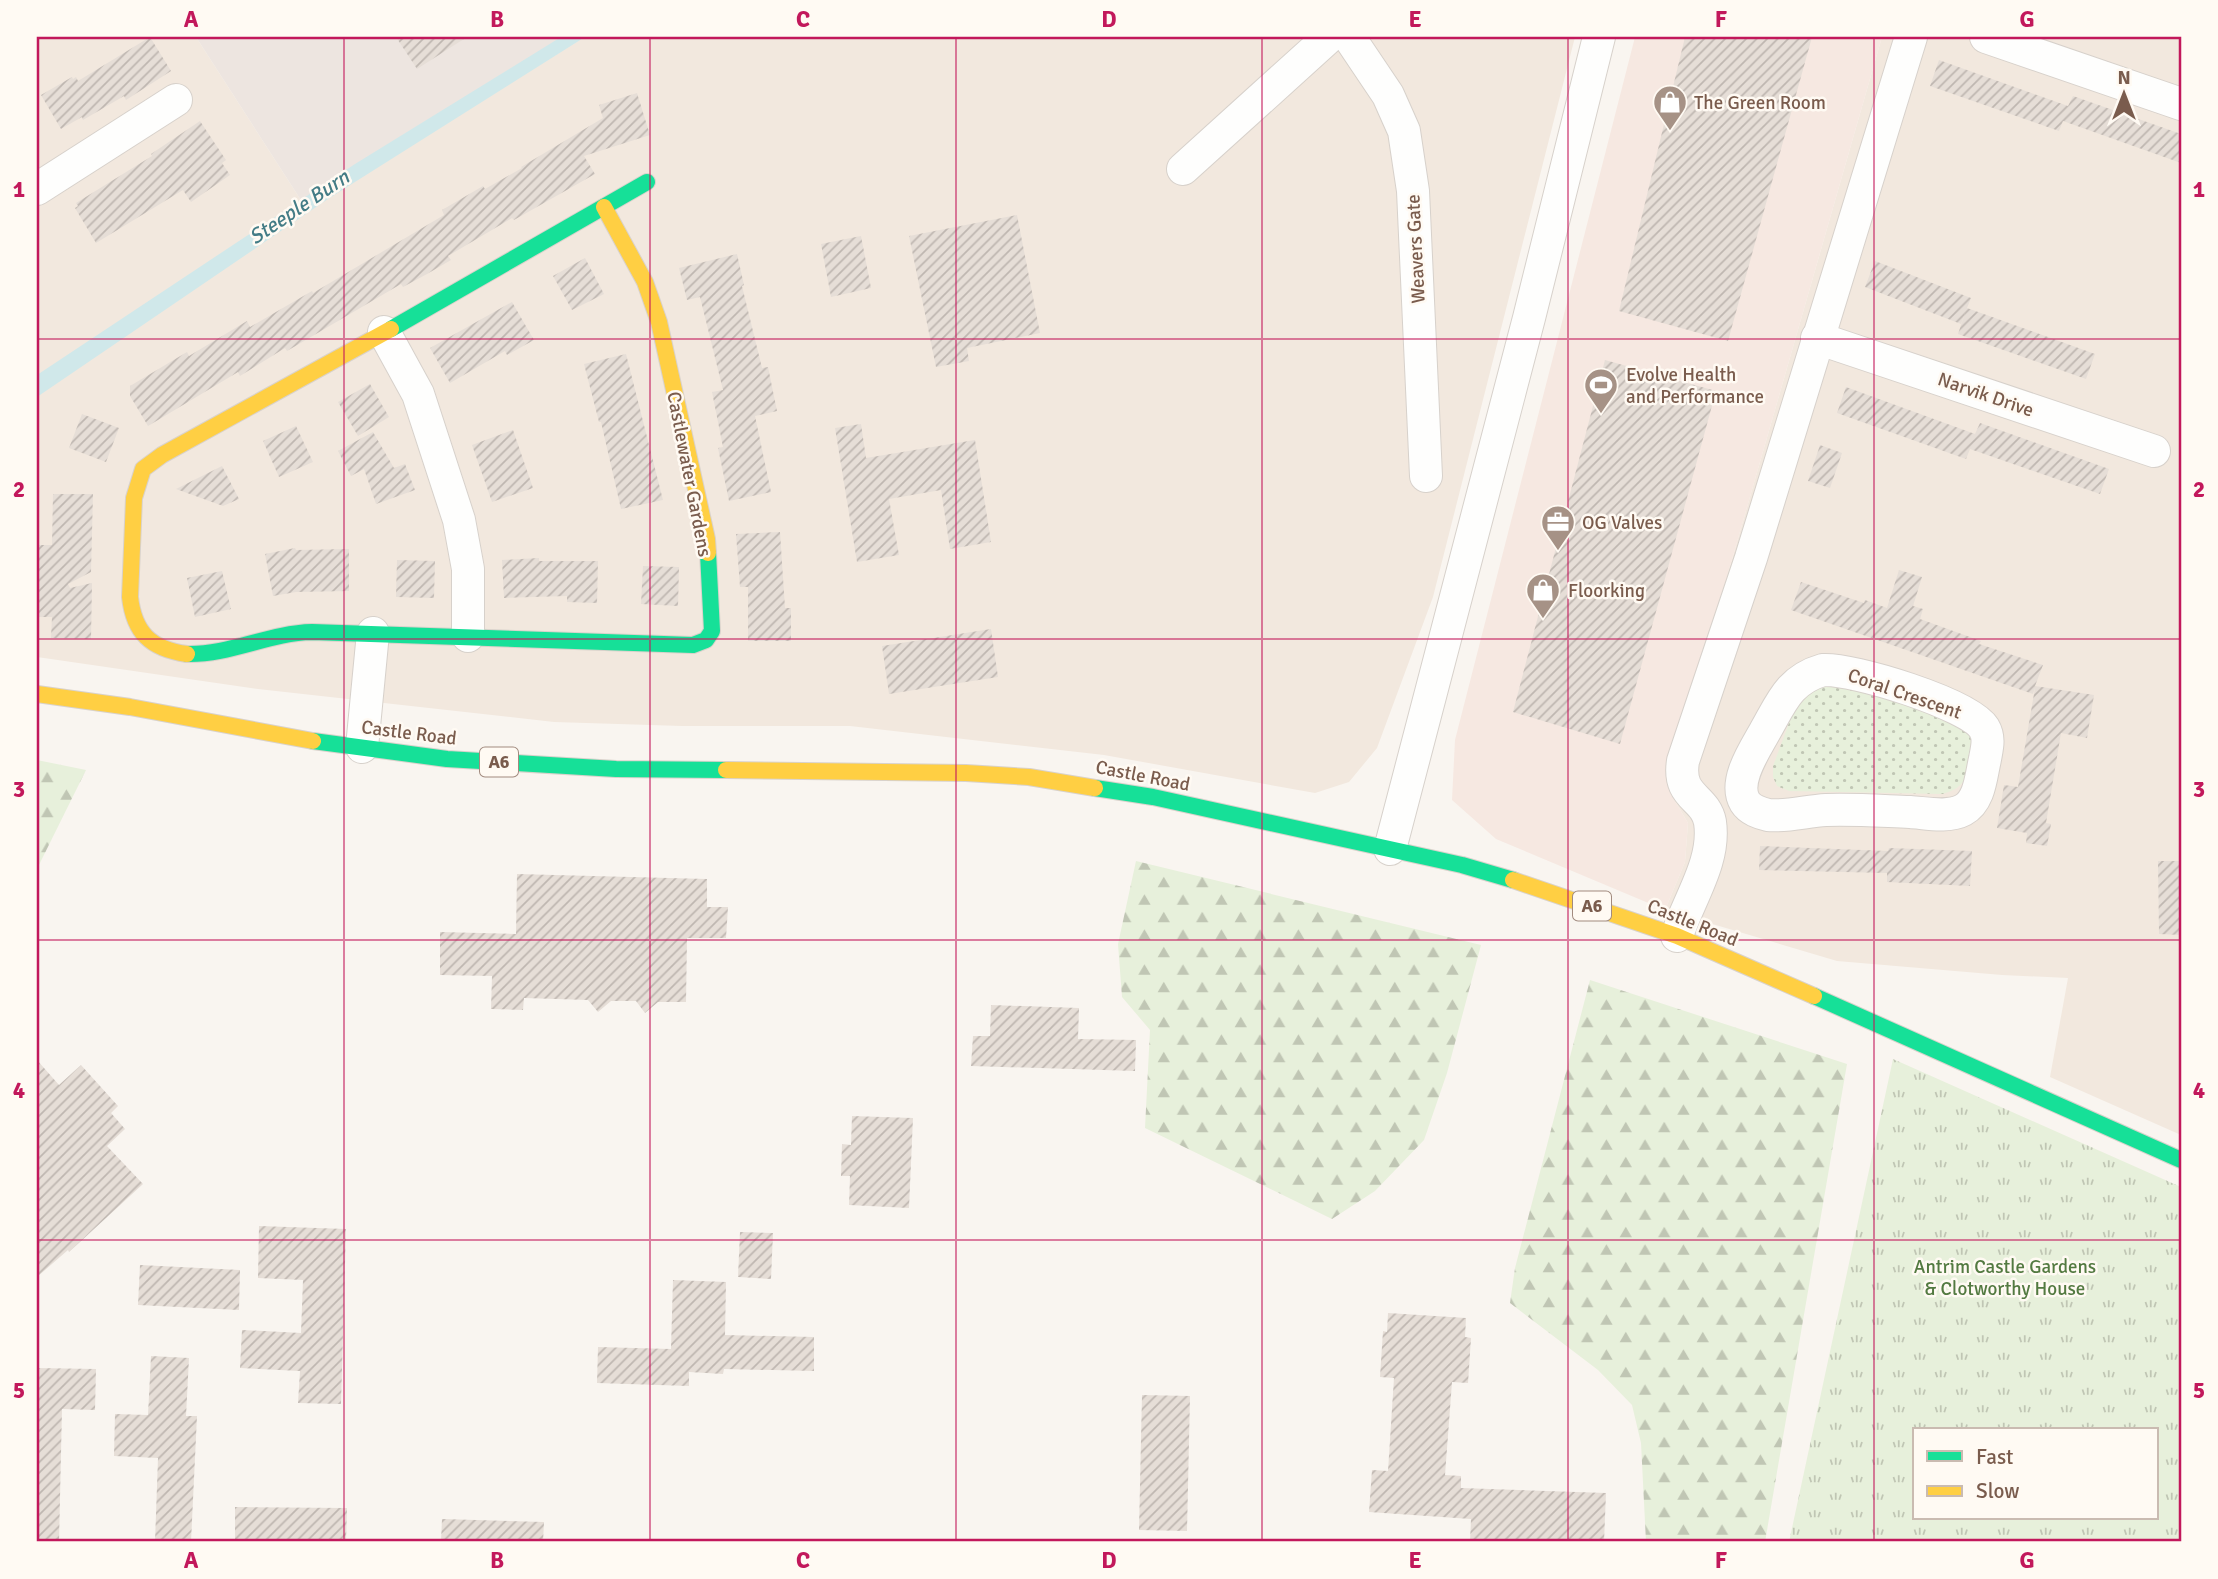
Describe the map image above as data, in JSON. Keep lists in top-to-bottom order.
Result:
{
  "streets": {
    "main road": ["Castlewater Gardens", "Castle Road", "A6"],
    "street": ["Weavers Gate", "Narvik Drive", "Coral Crescent"]
  },
  "water": ["Steeple Burn"],
  "parks": ["Antrim Castle Gardens & Clotworthy House"],
  "places": {
    "shop": ["The Green Room", "Floorking"],
    "sports": ["Evolve Health and Performance"],
    "office": ["OG Valves"]
  },
  "legend": ["Fast", "Slow"],
  "north": "top",
  "grid": {
    "columns": [
      "A",
      "B",
      "C",
      "D",
      "E",
      "F",
      "G"
    ],
    "rows": [
      "1",
      "2",
      "3",
      "4",
      "5"
    ]
  }
}
